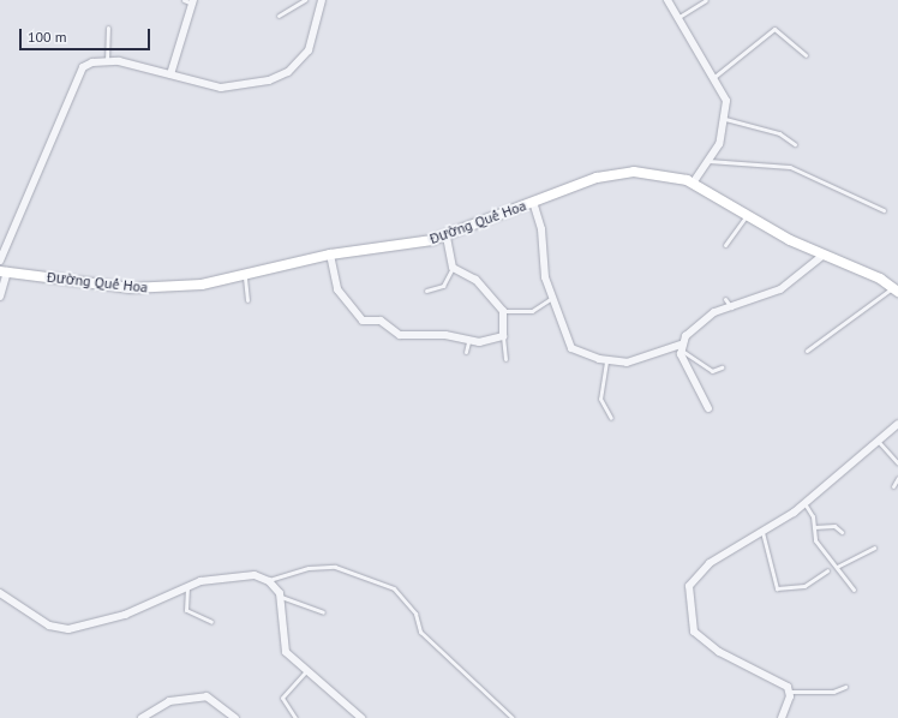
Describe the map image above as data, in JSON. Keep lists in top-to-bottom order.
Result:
{
  "streets": {
    "street": ["Đường Quế Hoa"]
  },
  "scale_bar": "100 m"
}
